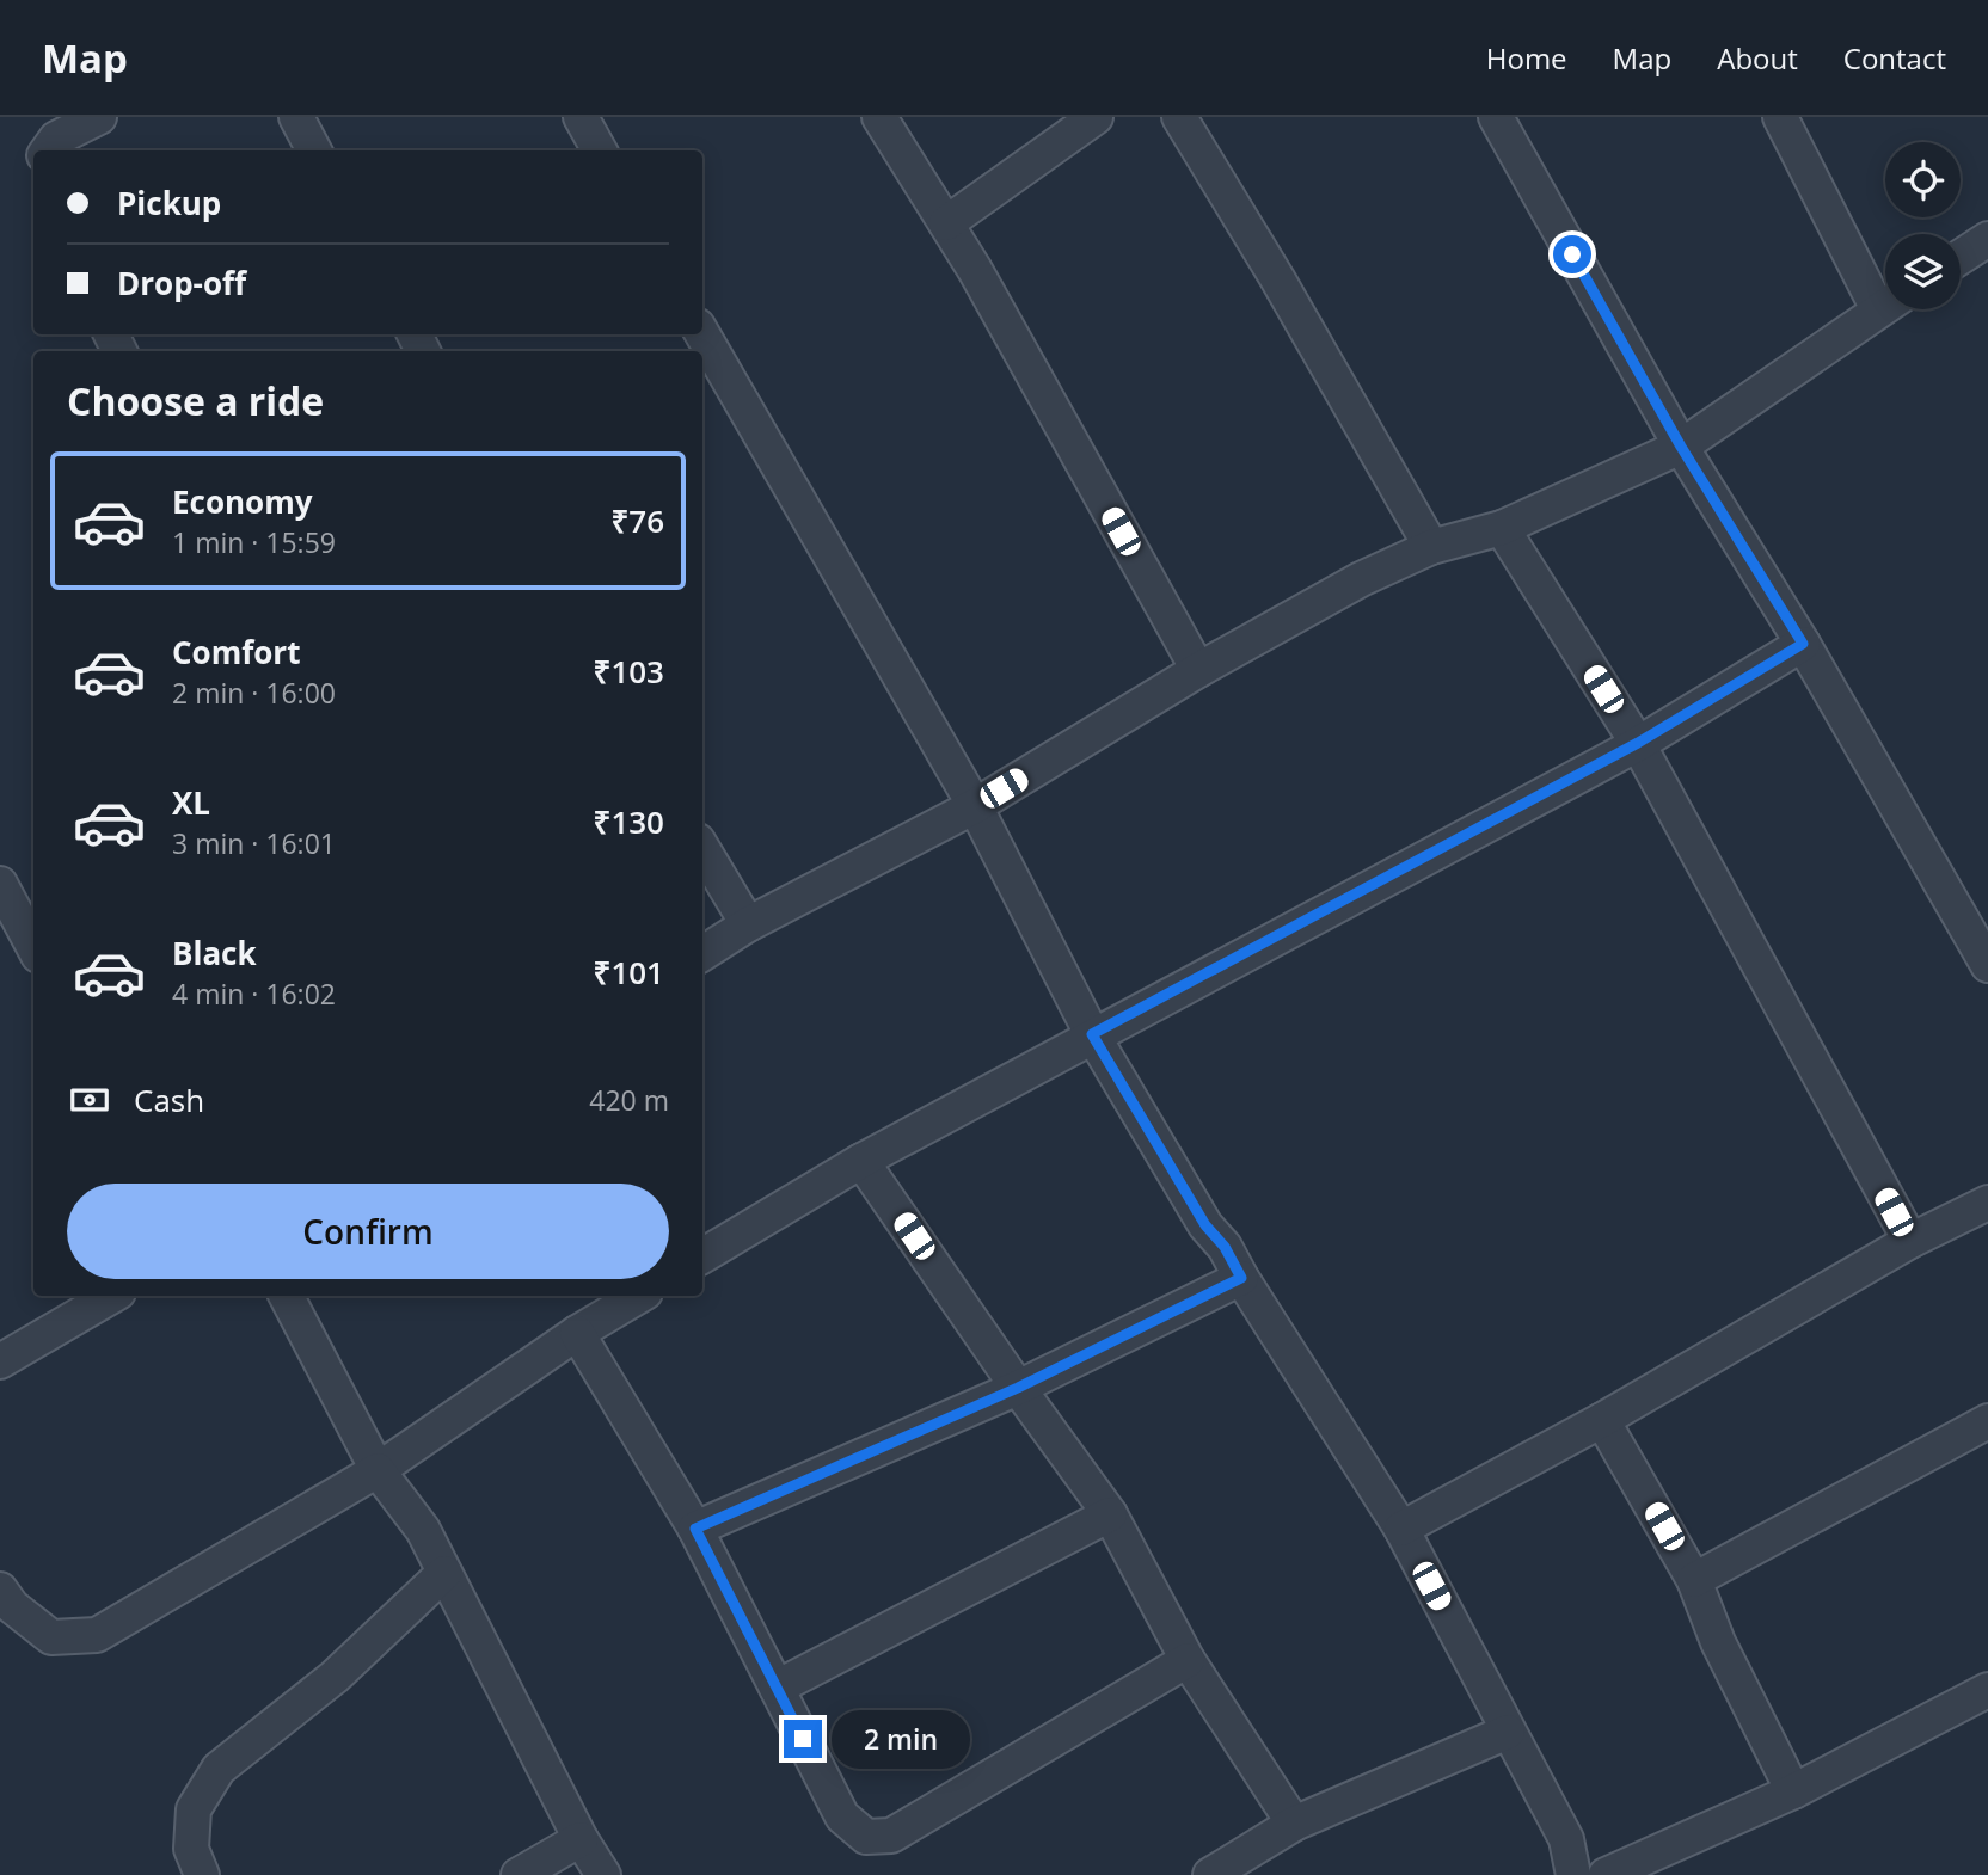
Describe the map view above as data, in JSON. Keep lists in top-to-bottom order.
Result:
{
  "page": {
    "header": "Map",
    "nav": [
      "Home",
      "Map",
      "About",
      "Contact"
    ],
    "banner": ["Pickup", "Drop-off"],
    "heading": "Choose a ride",
    "list": [
      {
        "name": "Economy",
        "note": "1 min · 15:59",
        "value": "₹76"
      },
      {
        "name": "Comfort",
        "note": "2 min · 16:00",
        "value": "₹103"
      },
      {
        "name": "XL",
        "note": "3 min · 16:01",
        "value": "₹130"
      },
      {
        "name": "Black",
        "note": "4 min · 16:02",
        "value": "₹101"
      }
    ],
    "pay": ["Cash", "420 m"],
    "buttons": "Confirm",
    "bubble": "2 min"
  }
}
